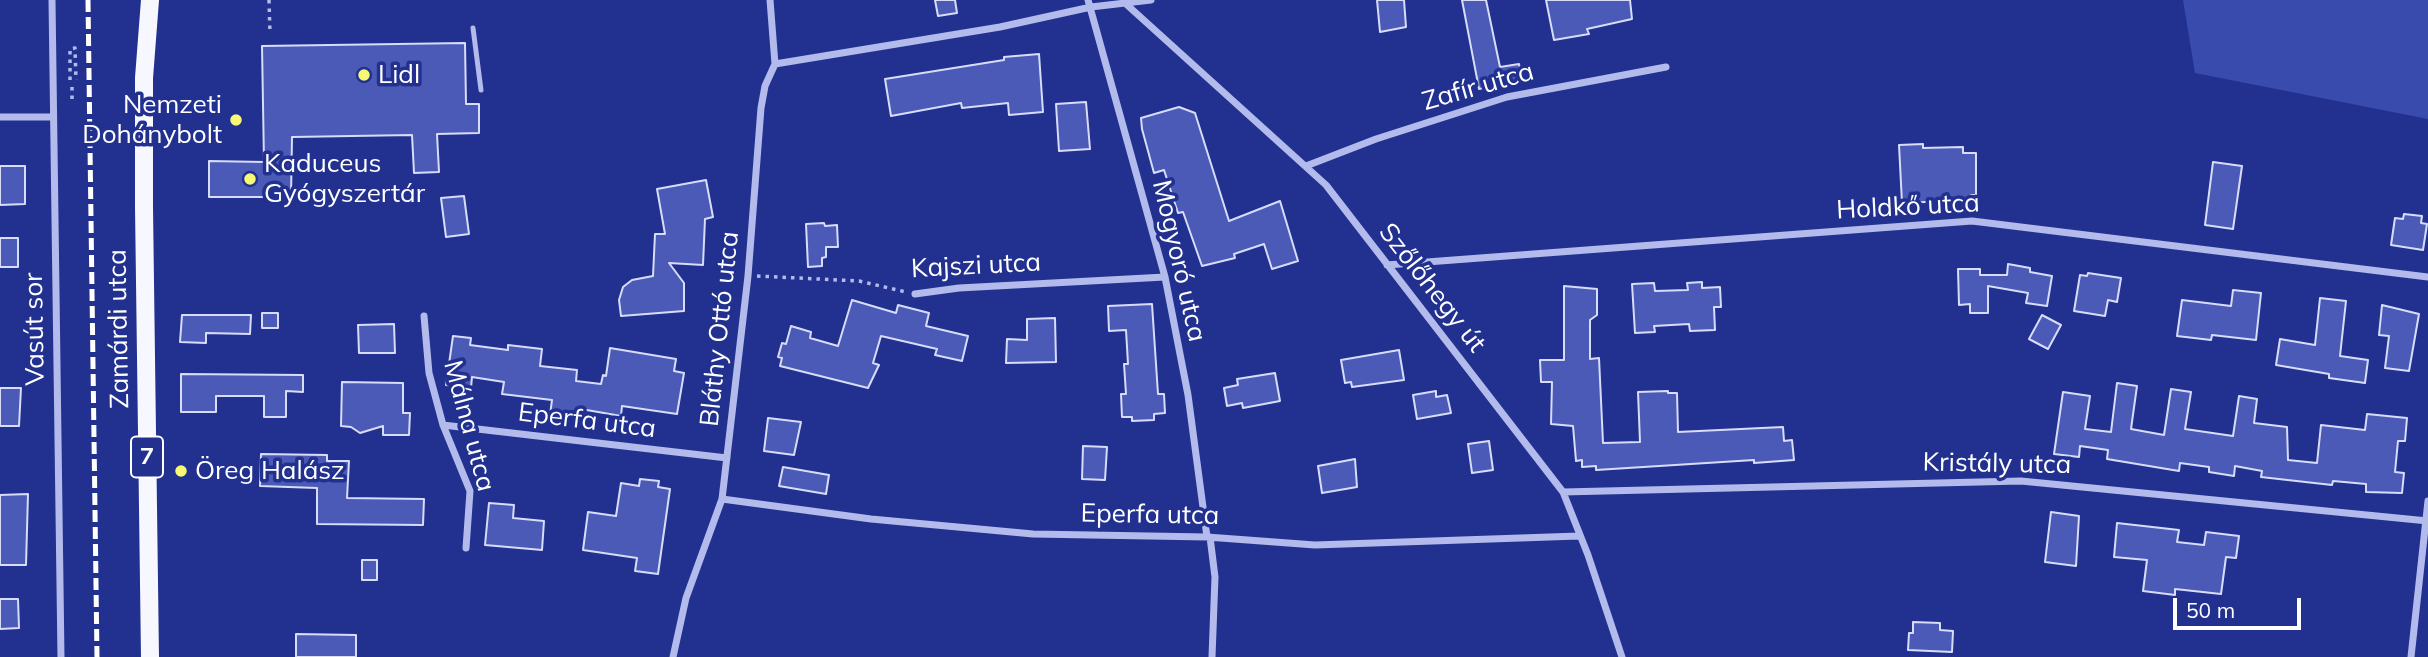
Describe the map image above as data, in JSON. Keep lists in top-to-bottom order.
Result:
{
  "streets": {
    "main road": ["Zamárdi utca", "7"],
    "street": [
      "Zafír utca",
      "Holdkő utca",
      "Mogyoró utca",
      "Kajszi utca",
      "Szőlőhegy út",
      "Vasút sor",
      "Bláthy Ottó utca",
      "Eperfa utca",
      "Málna utca",
      "Kristály utca"
    ]
  },
  "crossings": [
    ["Zafír utca", "Szőlőhegy út"],
    ["Holdkő utca", "Szőlőhegy út"],
    ["Mogyoró utca", "Kajszi utca"],
    ["Mogyoró utca", "Eperfa utca"],
    ["Kajszi utca", "Bláthy Ottó utca"],
    ["Szőlőhegy út", "Eperfa utca"],
    ["Szőlőhegy út", "Kristály utca"],
    ["Bláthy Ottó utca", "Eperfa utca"],
    ["Eperfa utca", "Málna utca"]
  ],
  "places": [
    "Lidl",
    "Nemzeti Dohánybolt",
    "Kaduceus Gyógyszertár",
    "Öreg Halász"
  ],
  "scale_bar": "50 m"
}
